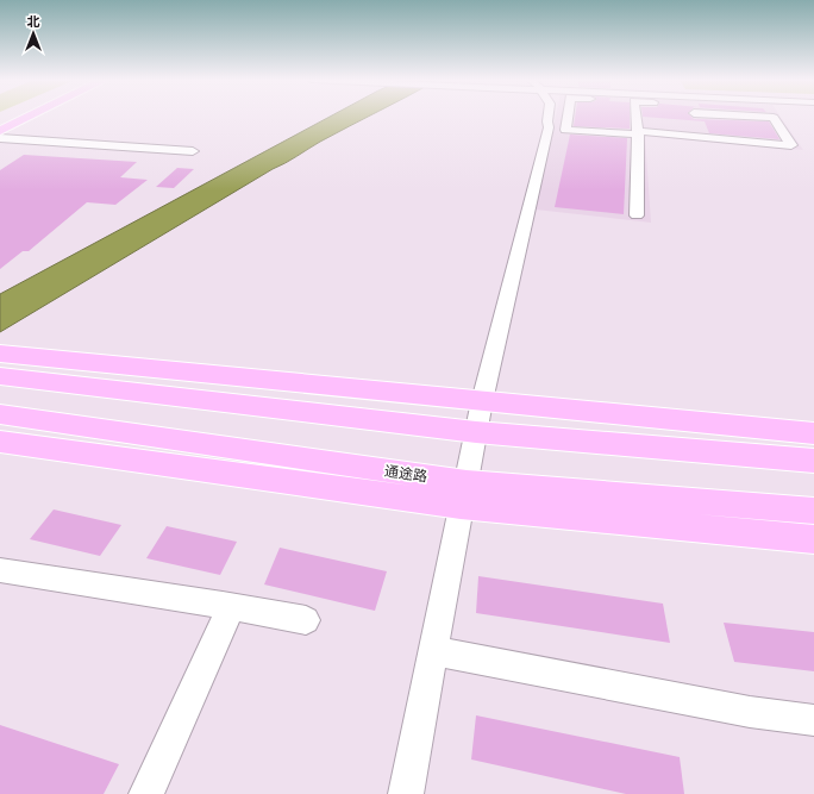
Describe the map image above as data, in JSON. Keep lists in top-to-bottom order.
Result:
{
  "streets": {
    "main road": ["通途路"]
  },
  "north": "top"
}
